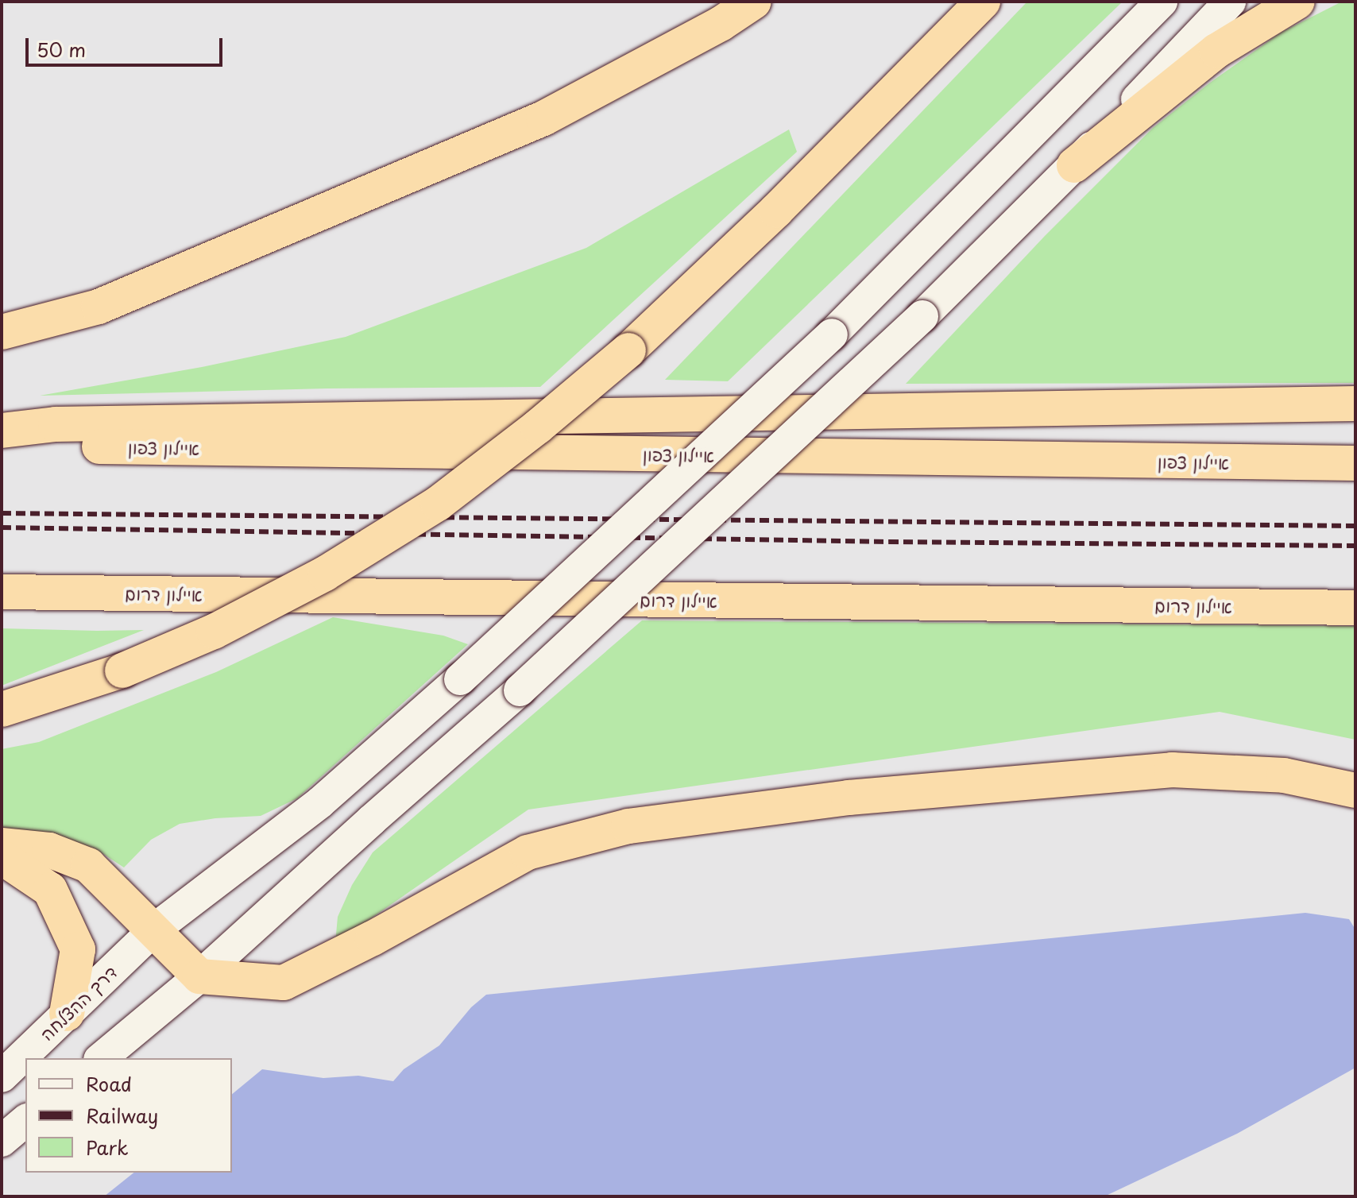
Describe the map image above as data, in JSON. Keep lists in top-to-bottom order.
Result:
{
  "streets": {
    "highway": ["איילון צפון", "איילון דרום"],
    "street": ["דרך ההצלחה"]
  },
  "legend": ["Road", "Railway", "Park"],
  "scale_bar": "50 m"
}
